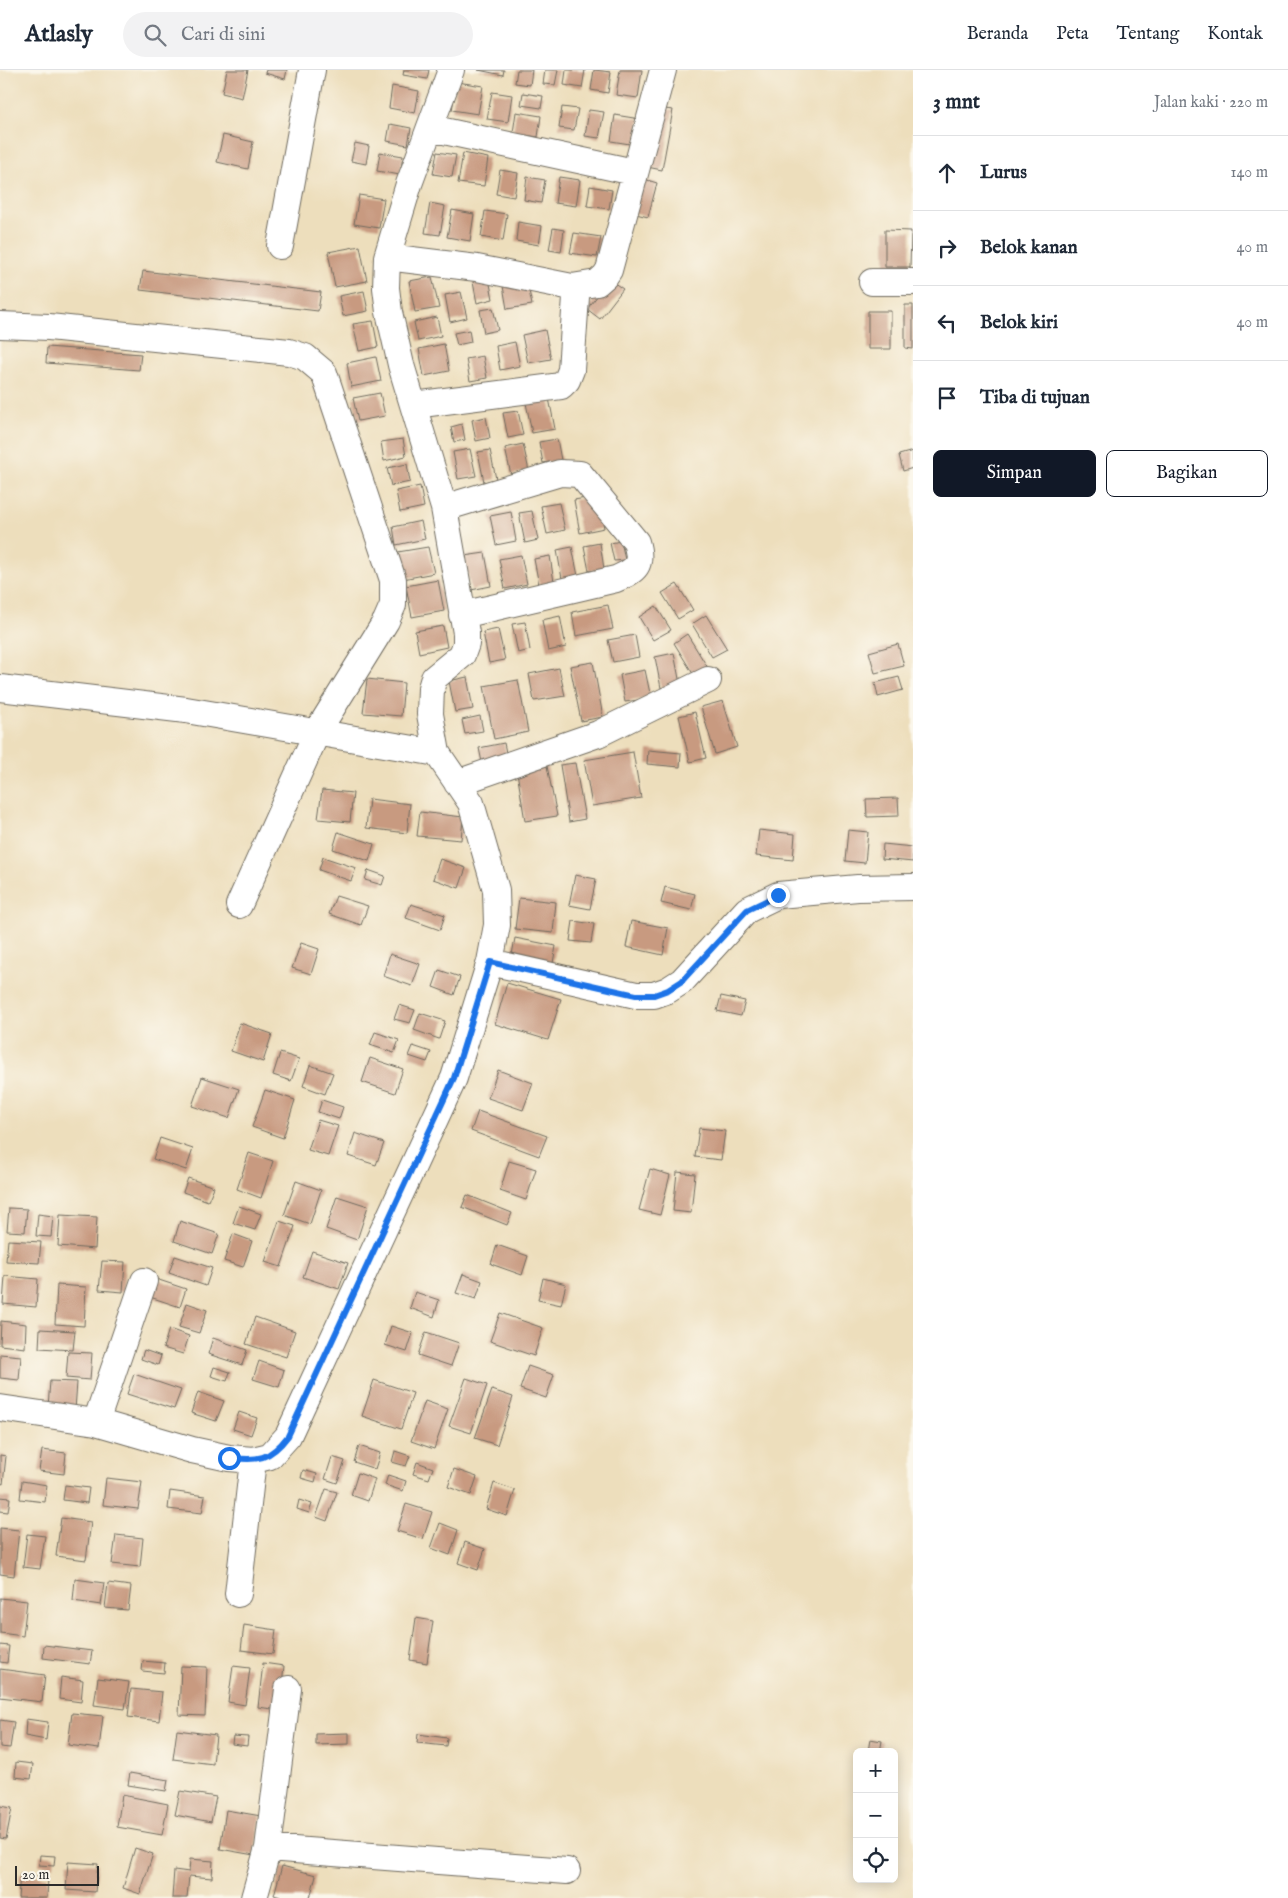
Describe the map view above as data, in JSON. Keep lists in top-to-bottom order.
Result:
{
  "scale_bar": "20 m",
  "page": {
    "header": "Atlasly",
    "search": "Cari di sini",
    "nav": [
      "Beranda",
      "Peta",
      "Tentang",
      "Kontak"
    ],
    "heading": ["3 mnt", "Jalan kaki · 220 m"],
    "list": [
      ["Lurus", "140 m"],
      ["Belok kanan", "40 m"],
      ["Belok kiri", "40 m"],
      "Tiba di tujuan"
    ],
    "buttons": ["Simpan", "Bagikan"],
    "map_buttons": ["+", "−"],
    "scale": "20 m"
  }
}
